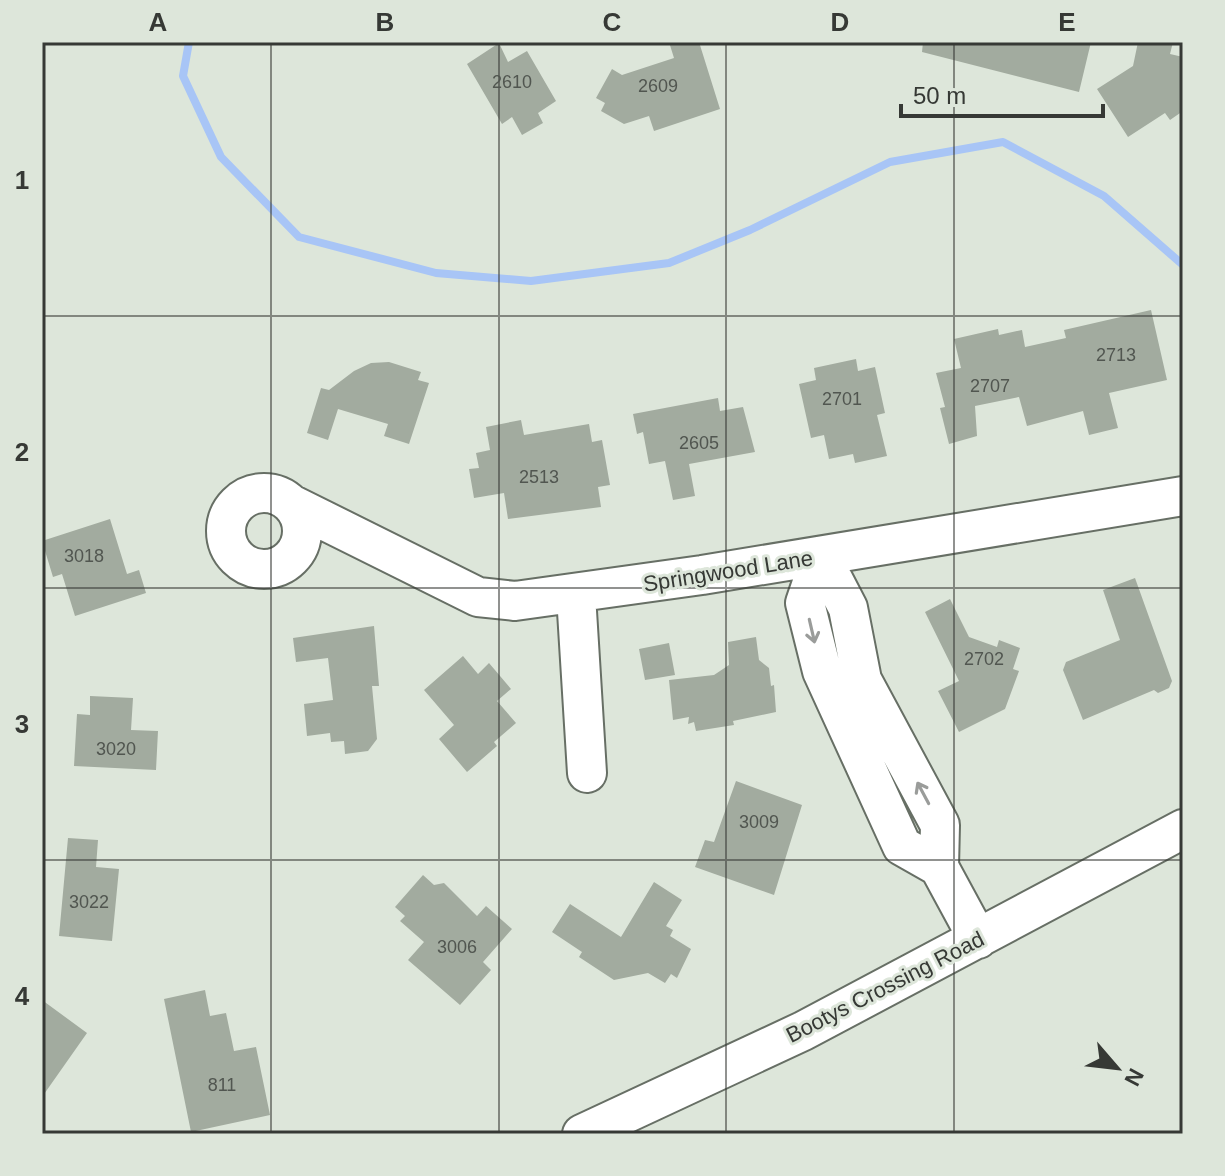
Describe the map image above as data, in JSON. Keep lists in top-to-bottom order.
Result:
{
  "streets": {
    "street": ["Springwood Lane", "Bootys Crossing Road"]
  },
  "house_numbers": [
    "2610",
    "2609",
    "2713",
    "2707",
    "2701",
    "2605",
    "2513",
    "3018",
    "2702",
    "3020",
    "3009",
    "3022",
    "3006",
    "811"
  ],
  "scale_bar": "50 m",
  "north": "bottom right",
  "grid": {
    "columns": [
      "A",
      "B",
      "C",
      "D",
      "E"
    ],
    "rows": [
      "1",
      "2",
      "3",
      "4"
    ]
  }
}
